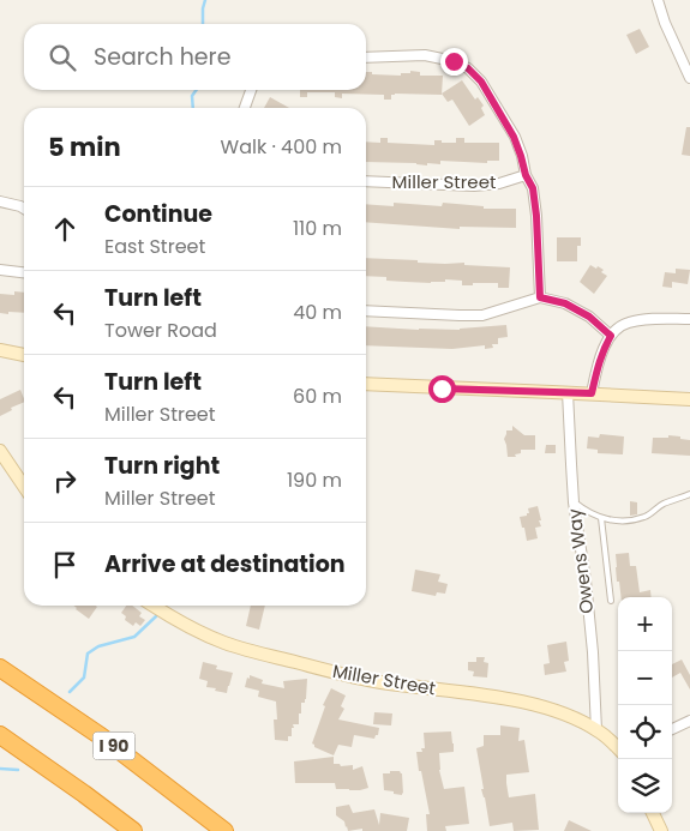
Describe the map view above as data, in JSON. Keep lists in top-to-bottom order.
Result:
{
  "streets": {
    "highway": ["I 90"],
    "street": ["Miller Street", "Owens Way"]
  },
  "crossings": [
    ["Miller Street", "Owens Way"]
  ],
  "page": {
    "search": "Search here",
    "heading": ["5 min", "Walk · 400 m"],
    "list": [
      ["Continue", "East Street", "110 m"],
      ["Turn left", "Tower Road", "40 m"],
      ["Turn left", "Miller Street", "60 m"],
      ["Turn right", "Miller Street", "190 m"],
      "Arrive at destination"
    ],
    "map_buttons": ["+", "−"]
  }
}
